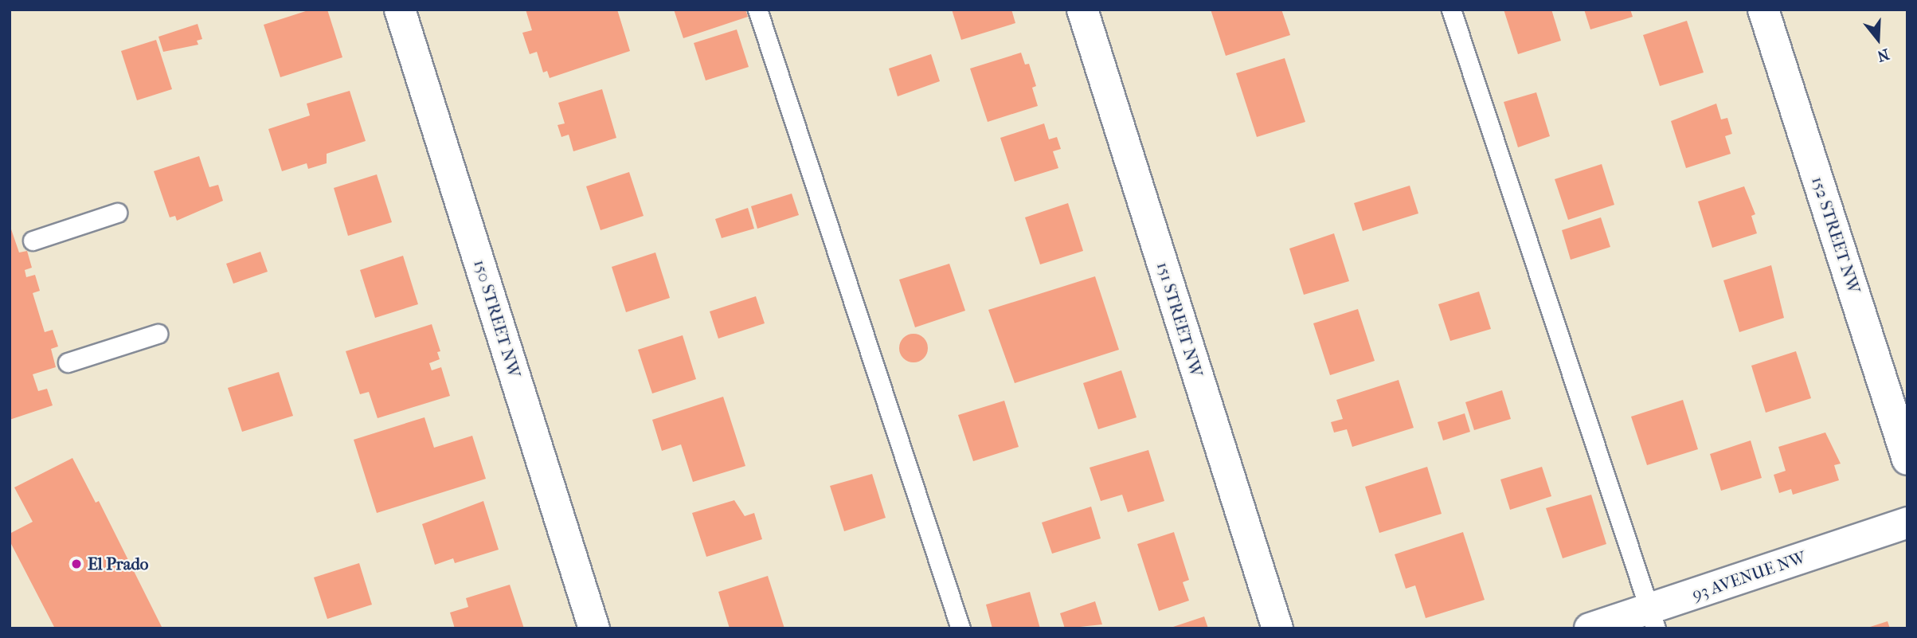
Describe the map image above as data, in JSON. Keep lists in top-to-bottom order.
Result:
{
  "streets": {
    "street": [
      "152 STREET NW",
      "150 STREET NW",
      "151 STREET NW",
      "93 AVENUE NW"
    ]
  },
  "places": ["El Prado"],
  "north": "bottom"
}
